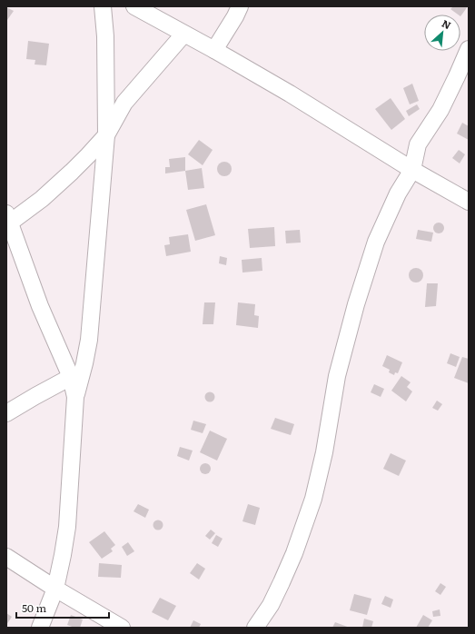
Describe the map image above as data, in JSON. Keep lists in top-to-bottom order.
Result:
{
  "scale_bar": "50 m",
  "north": "top right"
}
